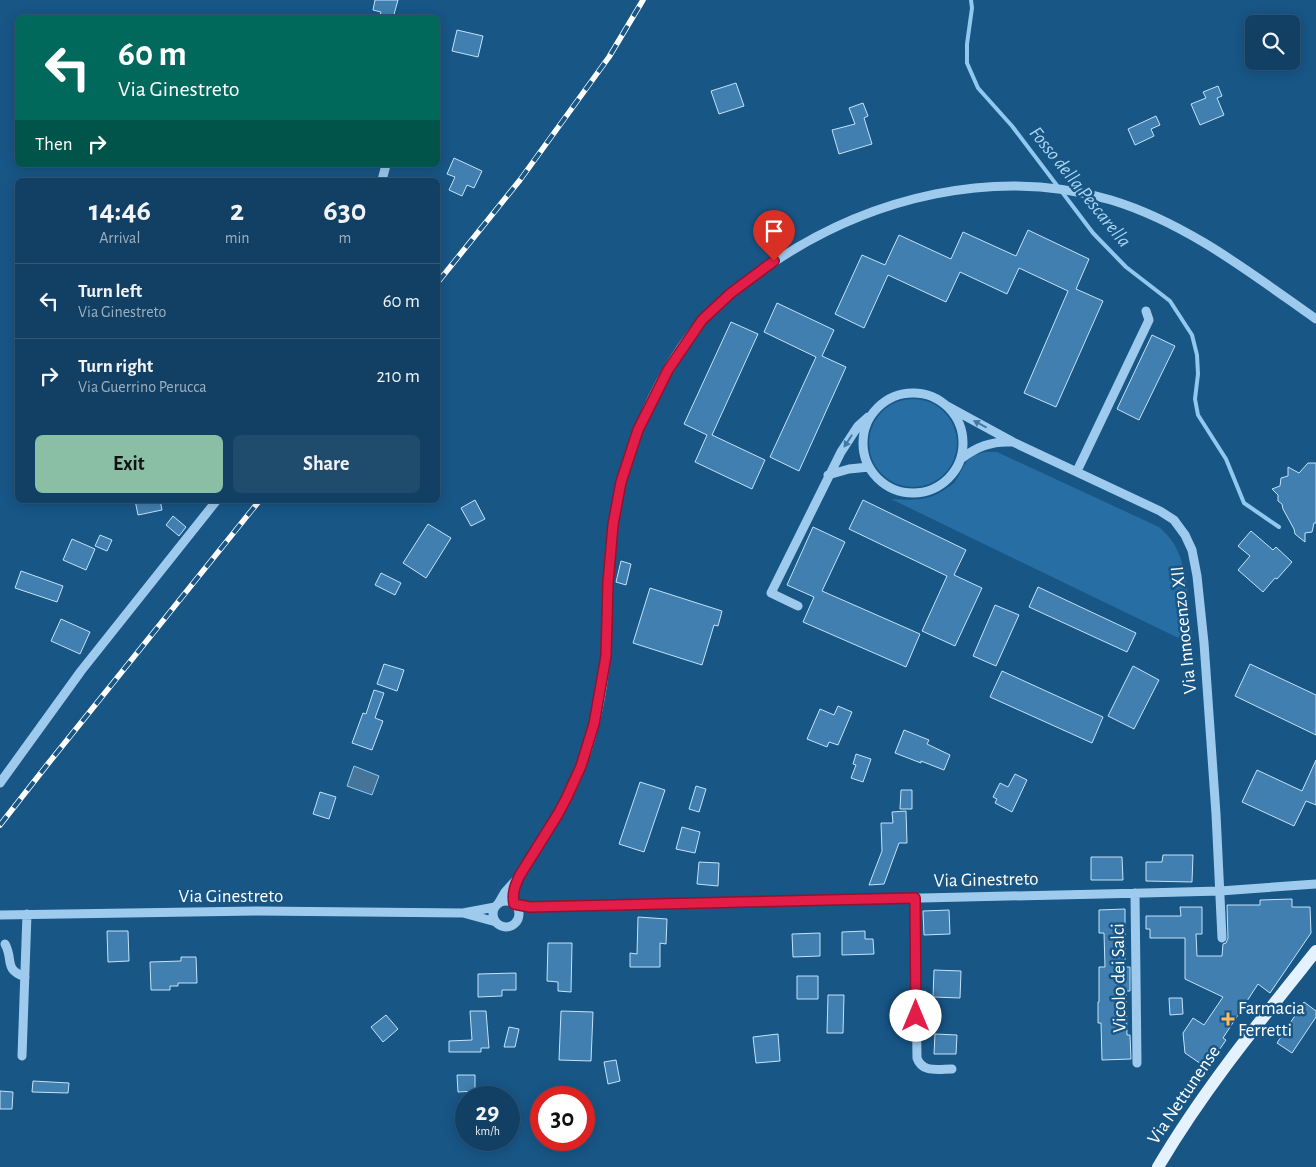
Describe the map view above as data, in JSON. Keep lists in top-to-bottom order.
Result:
{
  "streets": {
    "main road": ["Via Nettunense"],
    "street": ["Via Innocenzo XII", "Via Ginestreto", "Vicolo dei Salci"]
  },
  "crossings": [
    ["Via Innocenzo XII", "Via Ginestreto"],
    ["Via Ginestreto", "Vicolo dei Salci"]
  ],
  "water": ["Fosso della Pescarella"],
  "places": {
    "health": ["Farmacia Ferretti"]
  },
  "page": {
    "turn": ["60 m", "Via Ginestreto"],
    "then": "Then",
    "eta": [
      "14:46",
      "Arrival",
      "2",
      "min",
      "630",
      "m"
    ],
    "list": [
      {
        "name": "Turn left",
        "note": "Via Ginestreto",
        "value": "60 m"
      },
      {
        "name": "Turn right",
        "note": "Via Guerrino Perucca",
        "value": "210 m"
      }
    ],
    "buttons": ["Exit", "Share"],
    "speed": "29 km/h",
    "limit": "30"
  }
}
